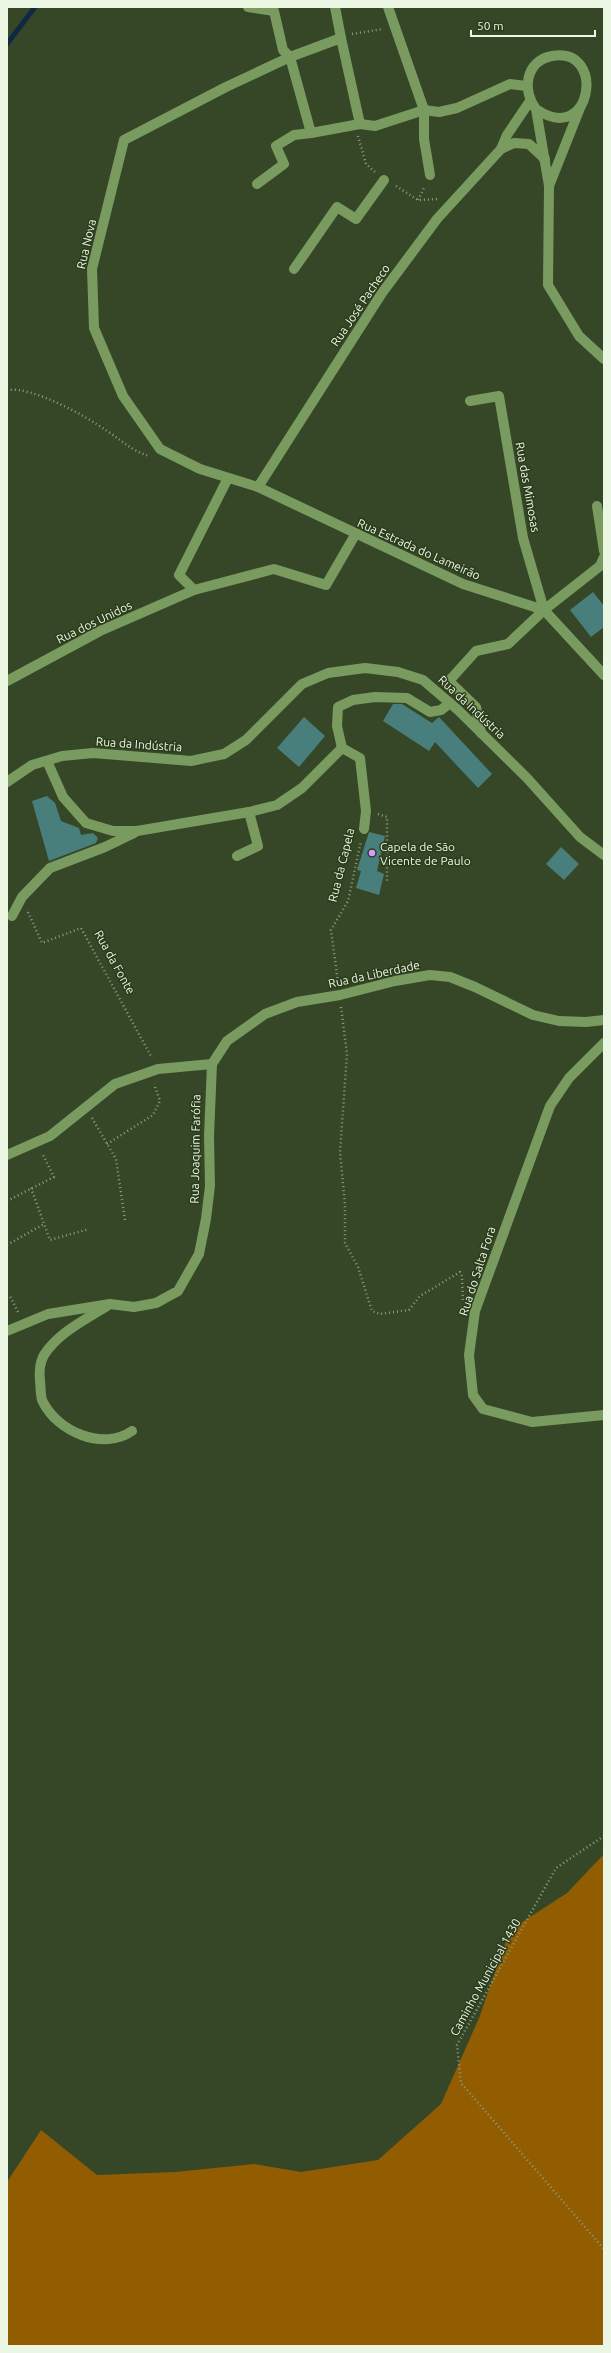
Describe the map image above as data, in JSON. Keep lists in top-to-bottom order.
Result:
{
  "streets": {
    "street": [
      "Rua Nova",
      "Rua José Pacheco",
      "Rua das Mimosas",
      "Rua Estrada do Lameirão",
      "Rua dos Unidos",
      "Rua da Indústria",
      "Rua da Capela",
      "Rua da Liberdade",
      "Rua Joaquim Farófia",
      "Rua do Salta Fora"
    ],
    "path": ["Rua da Fonte", "Caminho Municipal 1430"]
  },
  "crossings": [
    ["Rua Nova", "Rua Estrada do Lameirão"],
    ["Rua José Pacheco", "Rua Estrada do Lameirão"],
    ["Rua das Mimosas", "Rua Estrada do Lameirão"],
    ["Rua Estrada do Lameirão", "Rua dos Unidos"],
    ["Rua da Capela", "Rua da Liberdade"],
    ["Rua da Capela", "Rua do Salta Fora"],
    ["Rua da Liberdade", "Rua Joaquim Farófia"]
  ],
  "places": ["Capela de São Vicente de Paulo"],
  "scale_bar": "50 m"
}
